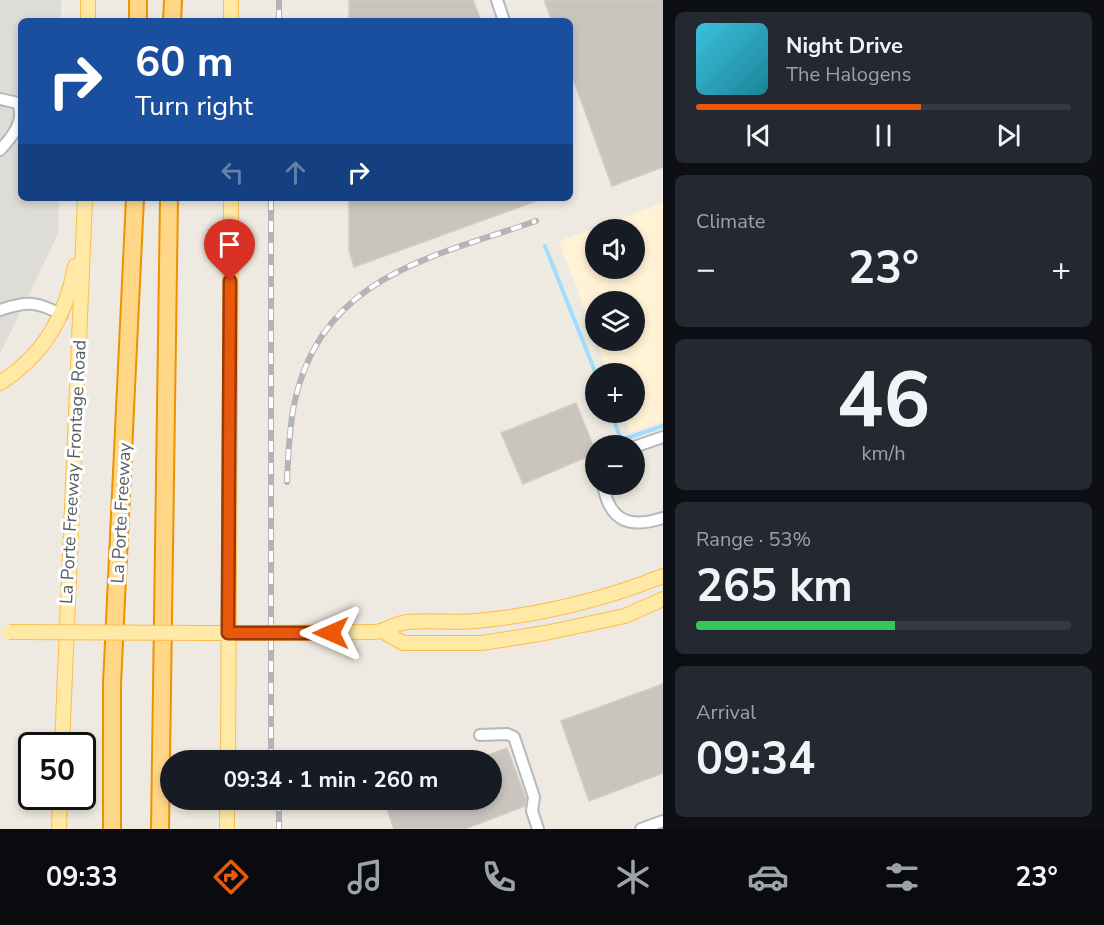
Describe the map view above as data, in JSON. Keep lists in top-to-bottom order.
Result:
{
  "streets": {
    "highway": ["La Porte Freeway"],
    "main road": ["La Porte Freeway Frontage Road"]
  },
  "page": {
    "turn": ["60 m", "Turn right"],
    "song": ["Night Drive", "The Halogens"],
    "tile": [
      "Climate",
      ["46", "km/h"],
      ["Range · 53%", "265 km"],
      ["Arrival", "09:34"]
    ],
    "map_buttons": ["+", "−"],
    "heat": ["−", "23°", "+"],
    "limit": "50",
    "trip": "09:34 · 1 min · 260 m",
    "tabs": ["09:33", "23°"]
  }
}
